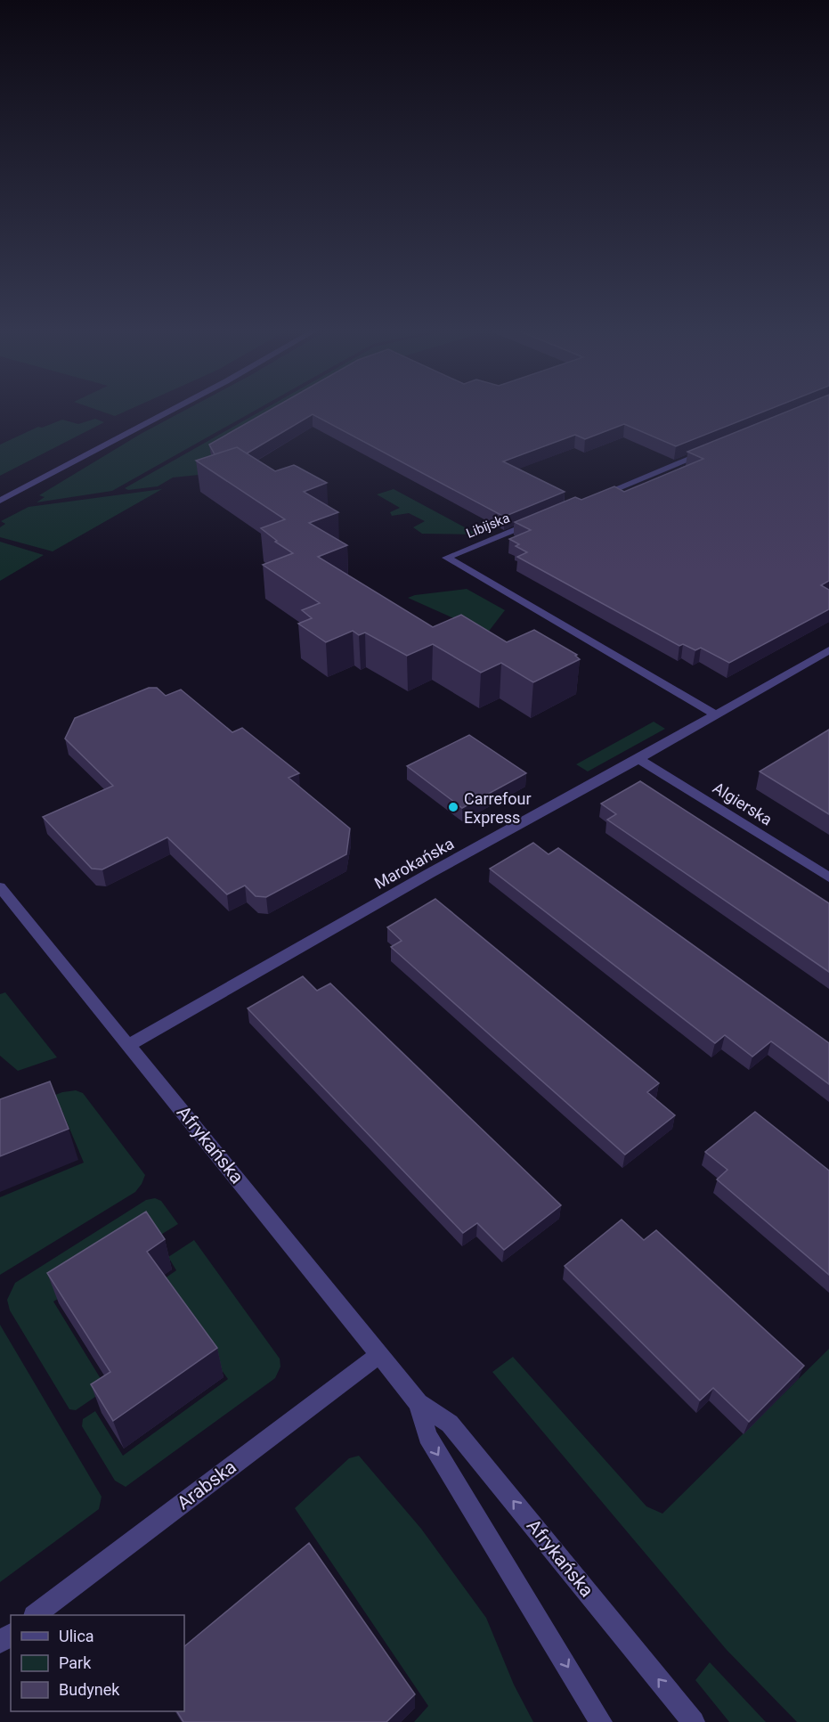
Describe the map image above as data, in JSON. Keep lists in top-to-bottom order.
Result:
{
  "streets": {
    "street": [
      "Libijska",
      "Algierska",
      "Marokańska",
      "Afrykańska",
      "Arabska"
    ]
  },
  "crossings": [
    ["Libijska", "Marokańska"],
    ["Algierska", "Marokańska"],
    ["Marokańska", "Afrykańska"],
    ["Afrykańska", "Arabska"]
  ],
  "places": ["Carrefour Express"],
  "legend": ["Ulica", "Park", "Budynek"]
}
